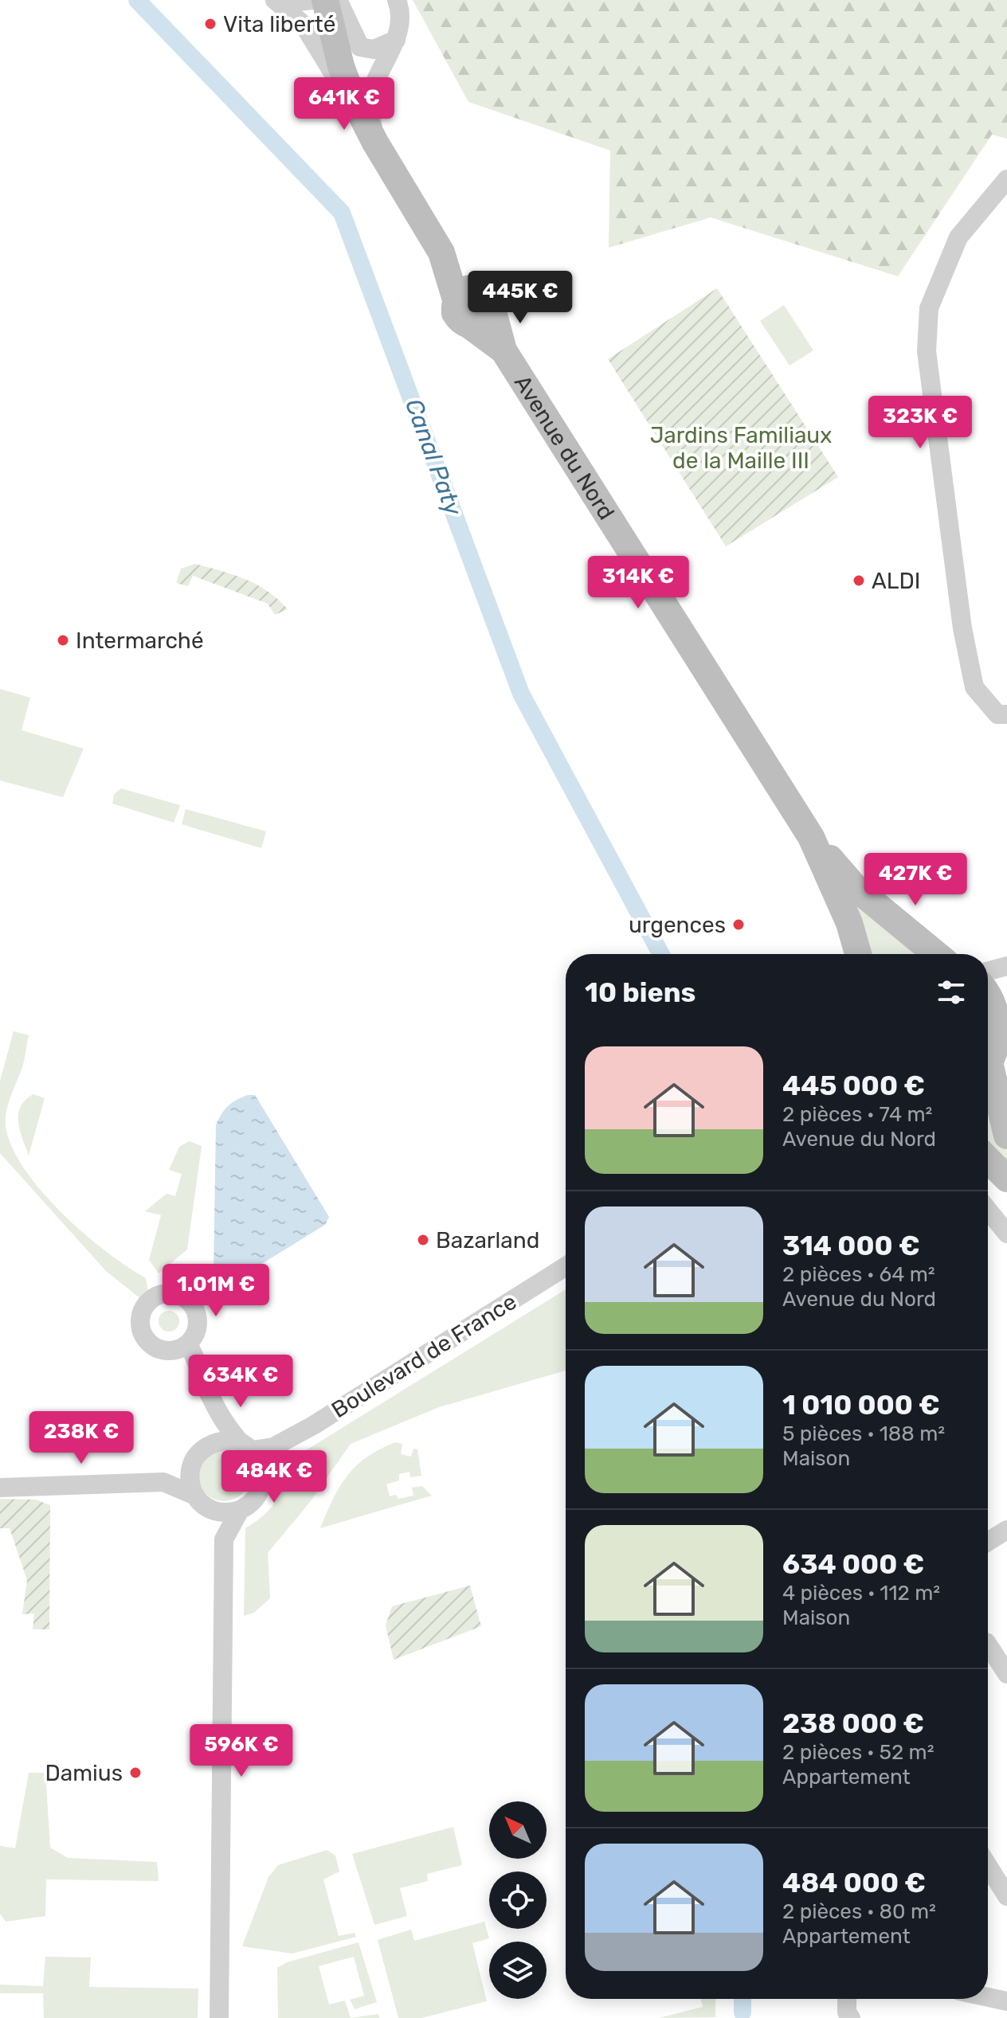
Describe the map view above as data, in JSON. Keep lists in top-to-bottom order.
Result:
{
  "streets": {
    "main road": ["Avenue du Nord"],
    "street": ["Boulevard de France"]
  },
  "water": ["Canal Paty"],
  "parks": ["Jardins Familiaux de la Maille III"],
  "places": [
    "Vita liberté",
    "ALDI",
    "Intermarché",
    "urgences",
    "Bazarland",
    "Damius"
  ],
  "north": "top left",
  "page": {
    "price": [
      "641K €",
      "445K €",
      "323K €",
      "314K €",
      "427K €",
      "1.01M €",
      "634K €",
      "238K €",
      "484K €",
      "596K €"
    ],
    "heading": "10 biens",
    "list": [
      {
        "name": "445 000 €",
        "note": "2 pièces · 74 m² · Avenue du Nord"
      },
      {
        "name": "314 000 €",
        "note": "2 pièces · 64 m² · Avenue du Nord"
      },
      {
        "name": "1 010 000 €",
        "note": "5 pièces · 188 m² · Maison"
      },
      {
        "name": "634 000 €",
        "note": "4 pièces · 112 m² · Maison"
      },
      {
        "name": "238 000 €",
        "note": "2 pièces · 52 m² · Appartement"
      },
      {
        "name": "484 000 €",
        "note": "2 pièces · 80 m² · Appartement"
      }
    ]
  }
}
